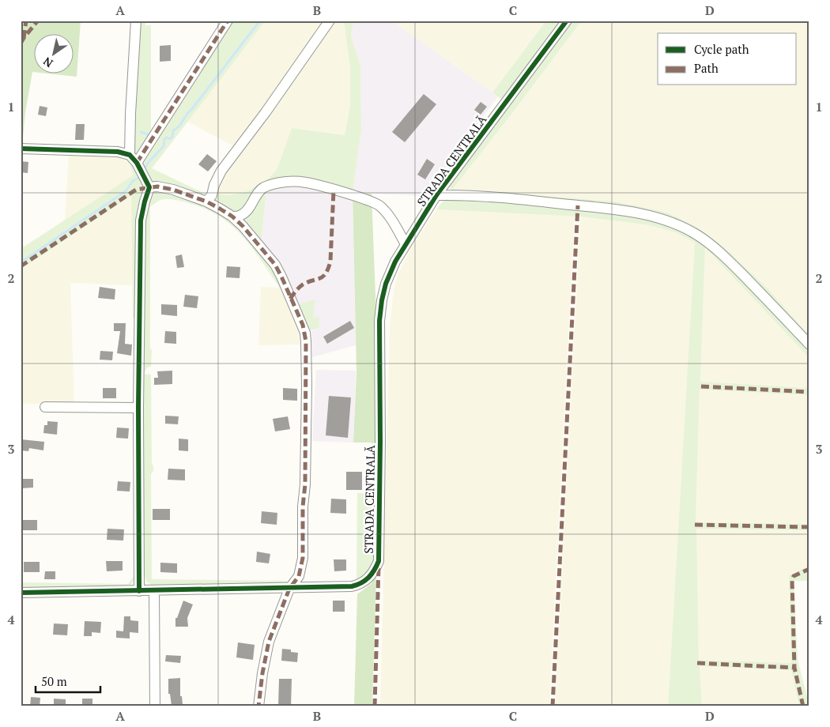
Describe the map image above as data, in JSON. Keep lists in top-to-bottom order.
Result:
{
  "streets": {
    "street": ["STRADA CENTRALĂ"]
  },
  "legend": ["Cycle path", "Path"],
  "scale_bar": "50 m",
  "north": "bottom left",
  "grid": {
    "columns": [
      "A",
      "B",
      "C",
      "D"
    ],
    "rows": [
      "1",
      "2",
      "3",
      "4"
    ]
  }
}
